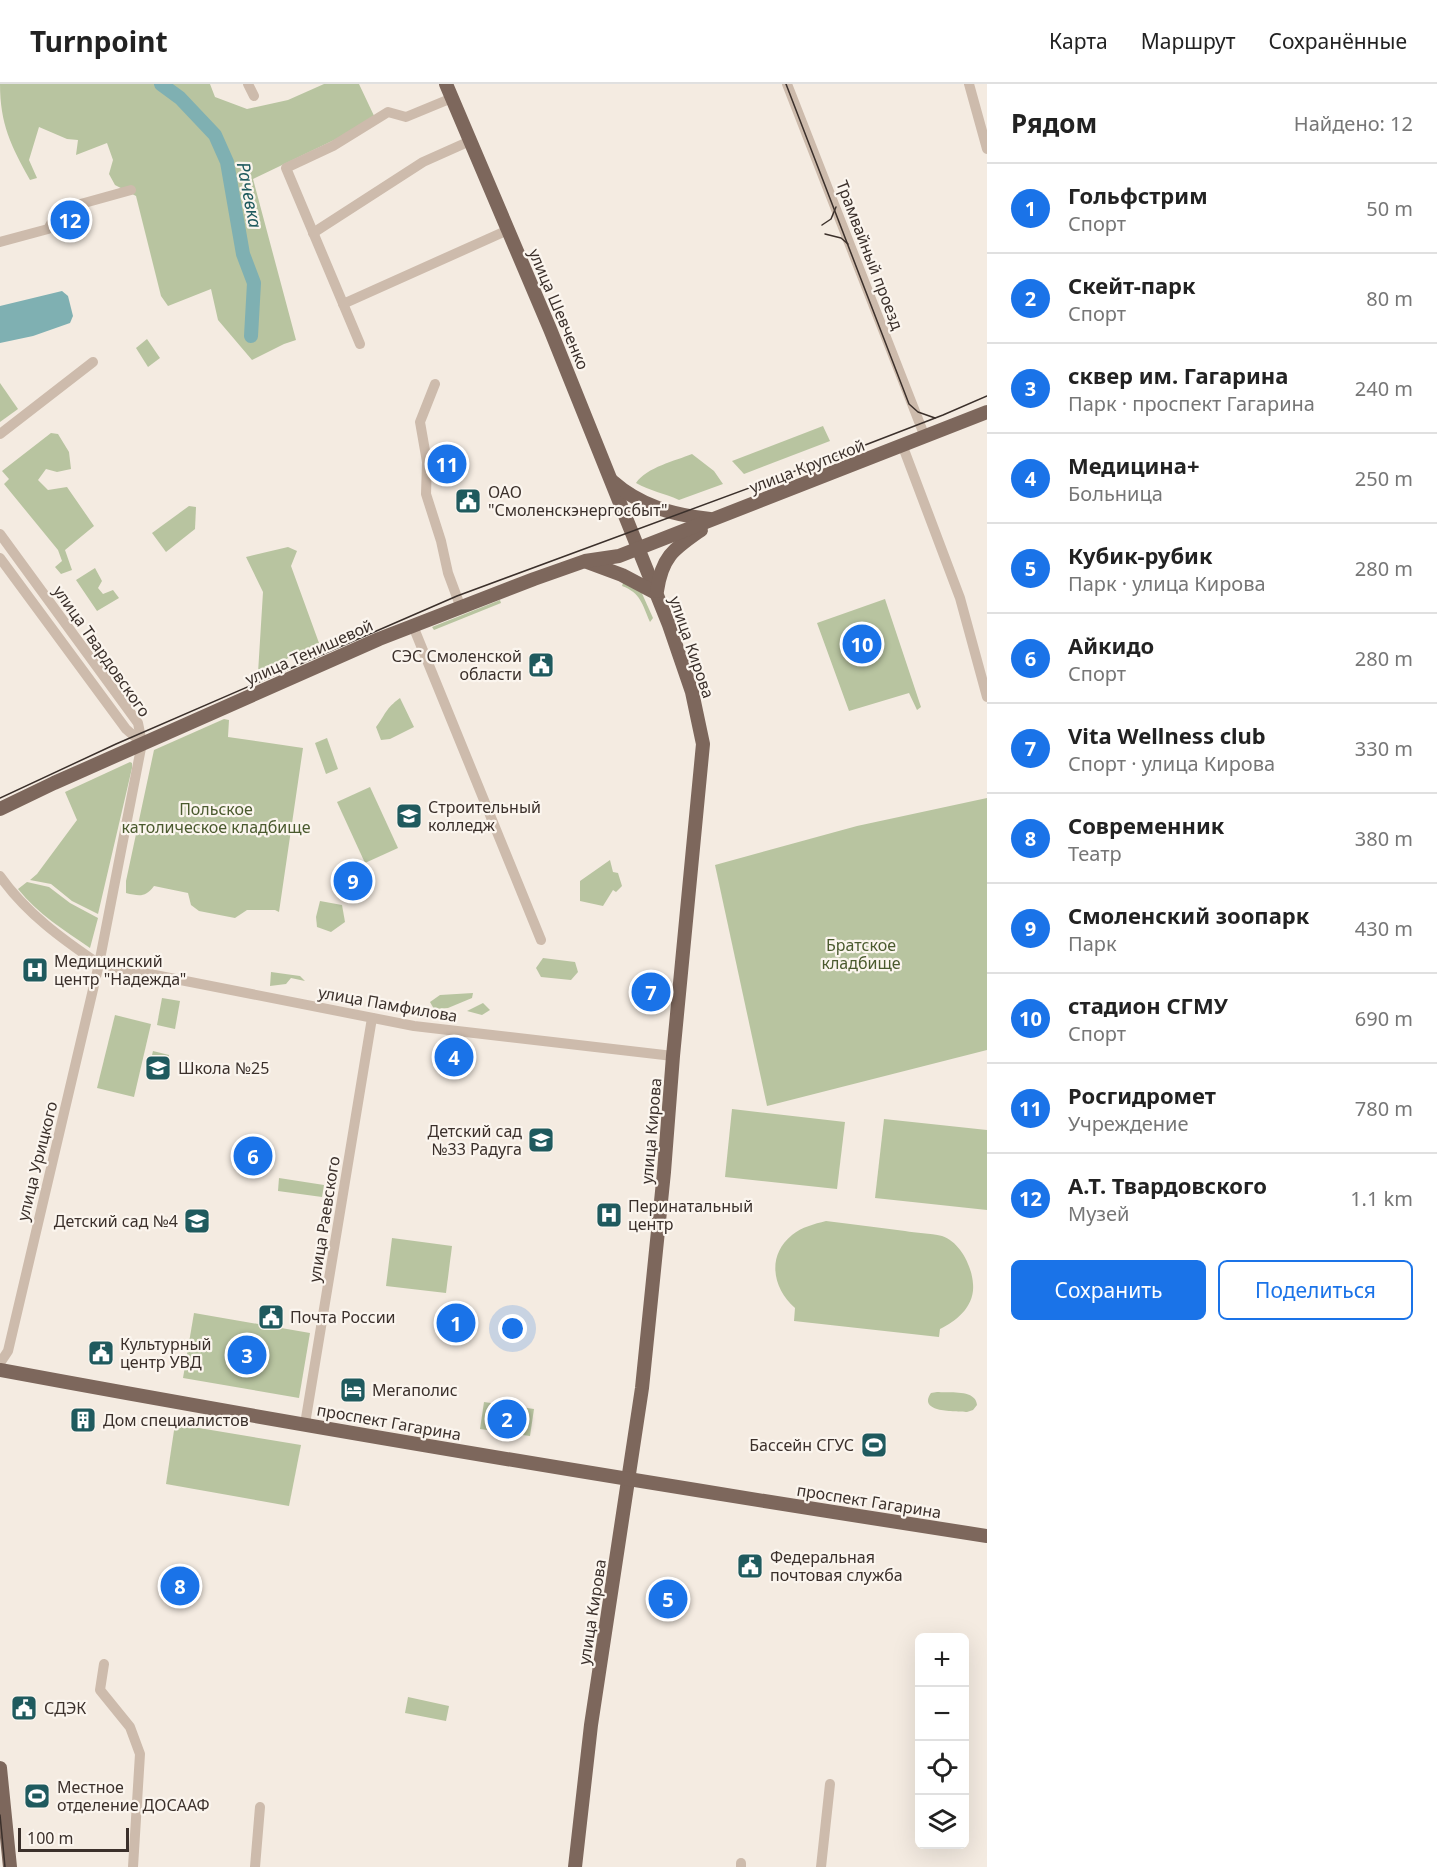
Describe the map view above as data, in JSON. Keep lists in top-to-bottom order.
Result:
{
  "streets": {
    "main road": [
      "улица Шевченко",
      "улица Крупской",
      "улица Кирова",
      "улица Тенишевой",
      "проспект Гагарина"
    ],
    "street": [
      "Трамвайный проезд",
      "улица Твардовского",
      "улица Памфилова",
      "улица Урицкого",
      "улица Раевского"
    ]
  },
  "crossings": [
    ["Трамвайный проезд", "улица Крупской"],
    ["улица Шевченко", "улица Крупской"],
    ["улица Шевченко", "улица Кирова"],
    ["улица Шевченко", "улица Тенишевой"],
    ["улица Крупской", "улица Кирова"],
    ["улица Крупской", "улица Тенишевой"],
    ["улица Кирова", "улица Тенишевой"],
    ["улица Кирова", "улица Памфилова"],
    ["улица Кирова", "проспект Гагарина"],
    ["улица Твардовского", "улица Тенишевой"],
    ["улица Твардовского", "улица Урицкого"],
    ["улица Тенишевой", "улица Урицкого"],
    ["улица Памфилова", "улица Урицкого"],
    ["улица Памфилова", "улица Раевского"],
    ["улица Раевского", "проспект Гагарина"]
  ],
  "water": ["Рачевка"],
  "parks": ["Польское католическое кладбище", "Братское кладбище"],
  "places": {
    "public building": [
      "ОАО \"Смоленскэнергосбыт\"",
      "СЭС Смоленской области",
      "Почта России",
      "Культурный центр УВД",
      "Федеральная почтовая служба",
      "СДЭК"
    ],
    "school or university": [
      "Строительный колледж",
      "Школа №25",
      "Детский сад №33 Радуга",
      "Детский сад №4"
    ],
    "hospital": ["Медицинский центр \"Надежда\"", "Перинатальный центр"],
    "hotel": ["Мегаполис"],
    "building": ["Дом специалистов"],
    "sports": ["Бассейн СГУС", "Местное отделение ДОСААФ"]
  },
  "scale_bar": "100 m",
  "page": {
    "header": "Turnpoint",
    "nav": ["Карта", "Маршрут", "Сохранённые"],
    "heading": ["Рядом", "Найдено: 12"],
    "list": [
      {
        "mark": "1",
        "name": "Гольфстрим",
        "note": "Спорт",
        "value": "50 m"
      },
      {
        "mark": "2",
        "name": "Скейт-парк",
        "note": "Спорт",
        "value": "80 m"
      },
      {
        "mark": "3",
        "name": "сквер им. Гагарина",
        "note": "Парк · проспект Гагарина",
        "value": "240 m"
      },
      {
        "mark": "4",
        "name": "Медицина+",
        "note": "Больница",
        "value": "250 m"
      },
      {
        "mark": "5",
        "name": "Кубик-рубик",
        "note": "Парк · улица Кирова",
        "value": "280 m"
      },
      {
        "mark": "6",
        "name": "Айкидо",
        "note": "Спорт",
        "value": "280 m"
      },
      {
        "mark": "7",
        "name": "Vita Wellness club",
        "note": "Спорт · улица Кирова",
        "value": "330 m"
      },
      {
        "mark": "8",
        "name": "Современник",
        "note": "Театр",
        "value": "380 m"
      },
      {
        "mark": "9",
        "name": "Смоленский зоопарк",
        "note": "Парк",
        "value": "430 m"
      },
      {
        "mark": "10",
        "name": "стадион СГМУ",
        "note": "Спорт",
        "value": "690 m"
      },
      {
        "mark": "11",
        "name": "Росгидромет",
        "note": "Учреждение",
        "value": "780 m"
      },
      {
        "mark": "12",
        "name": "А.Т. Твардовского",
        "note": "Музей",
        "value": "1.1 km"
      }
    ],
    "pins": [
      "12",
      "11",
      "10",
      "9",
      "7",
      "4",
      "6",
      "1",
      "3",
      "2",
      "8",
      "5"
    ],
    "buttons": ["Сохранить", "Поделиться"],
    "map_buttons": ["+", "−"],
    "scale": "100 m"
  }
}
